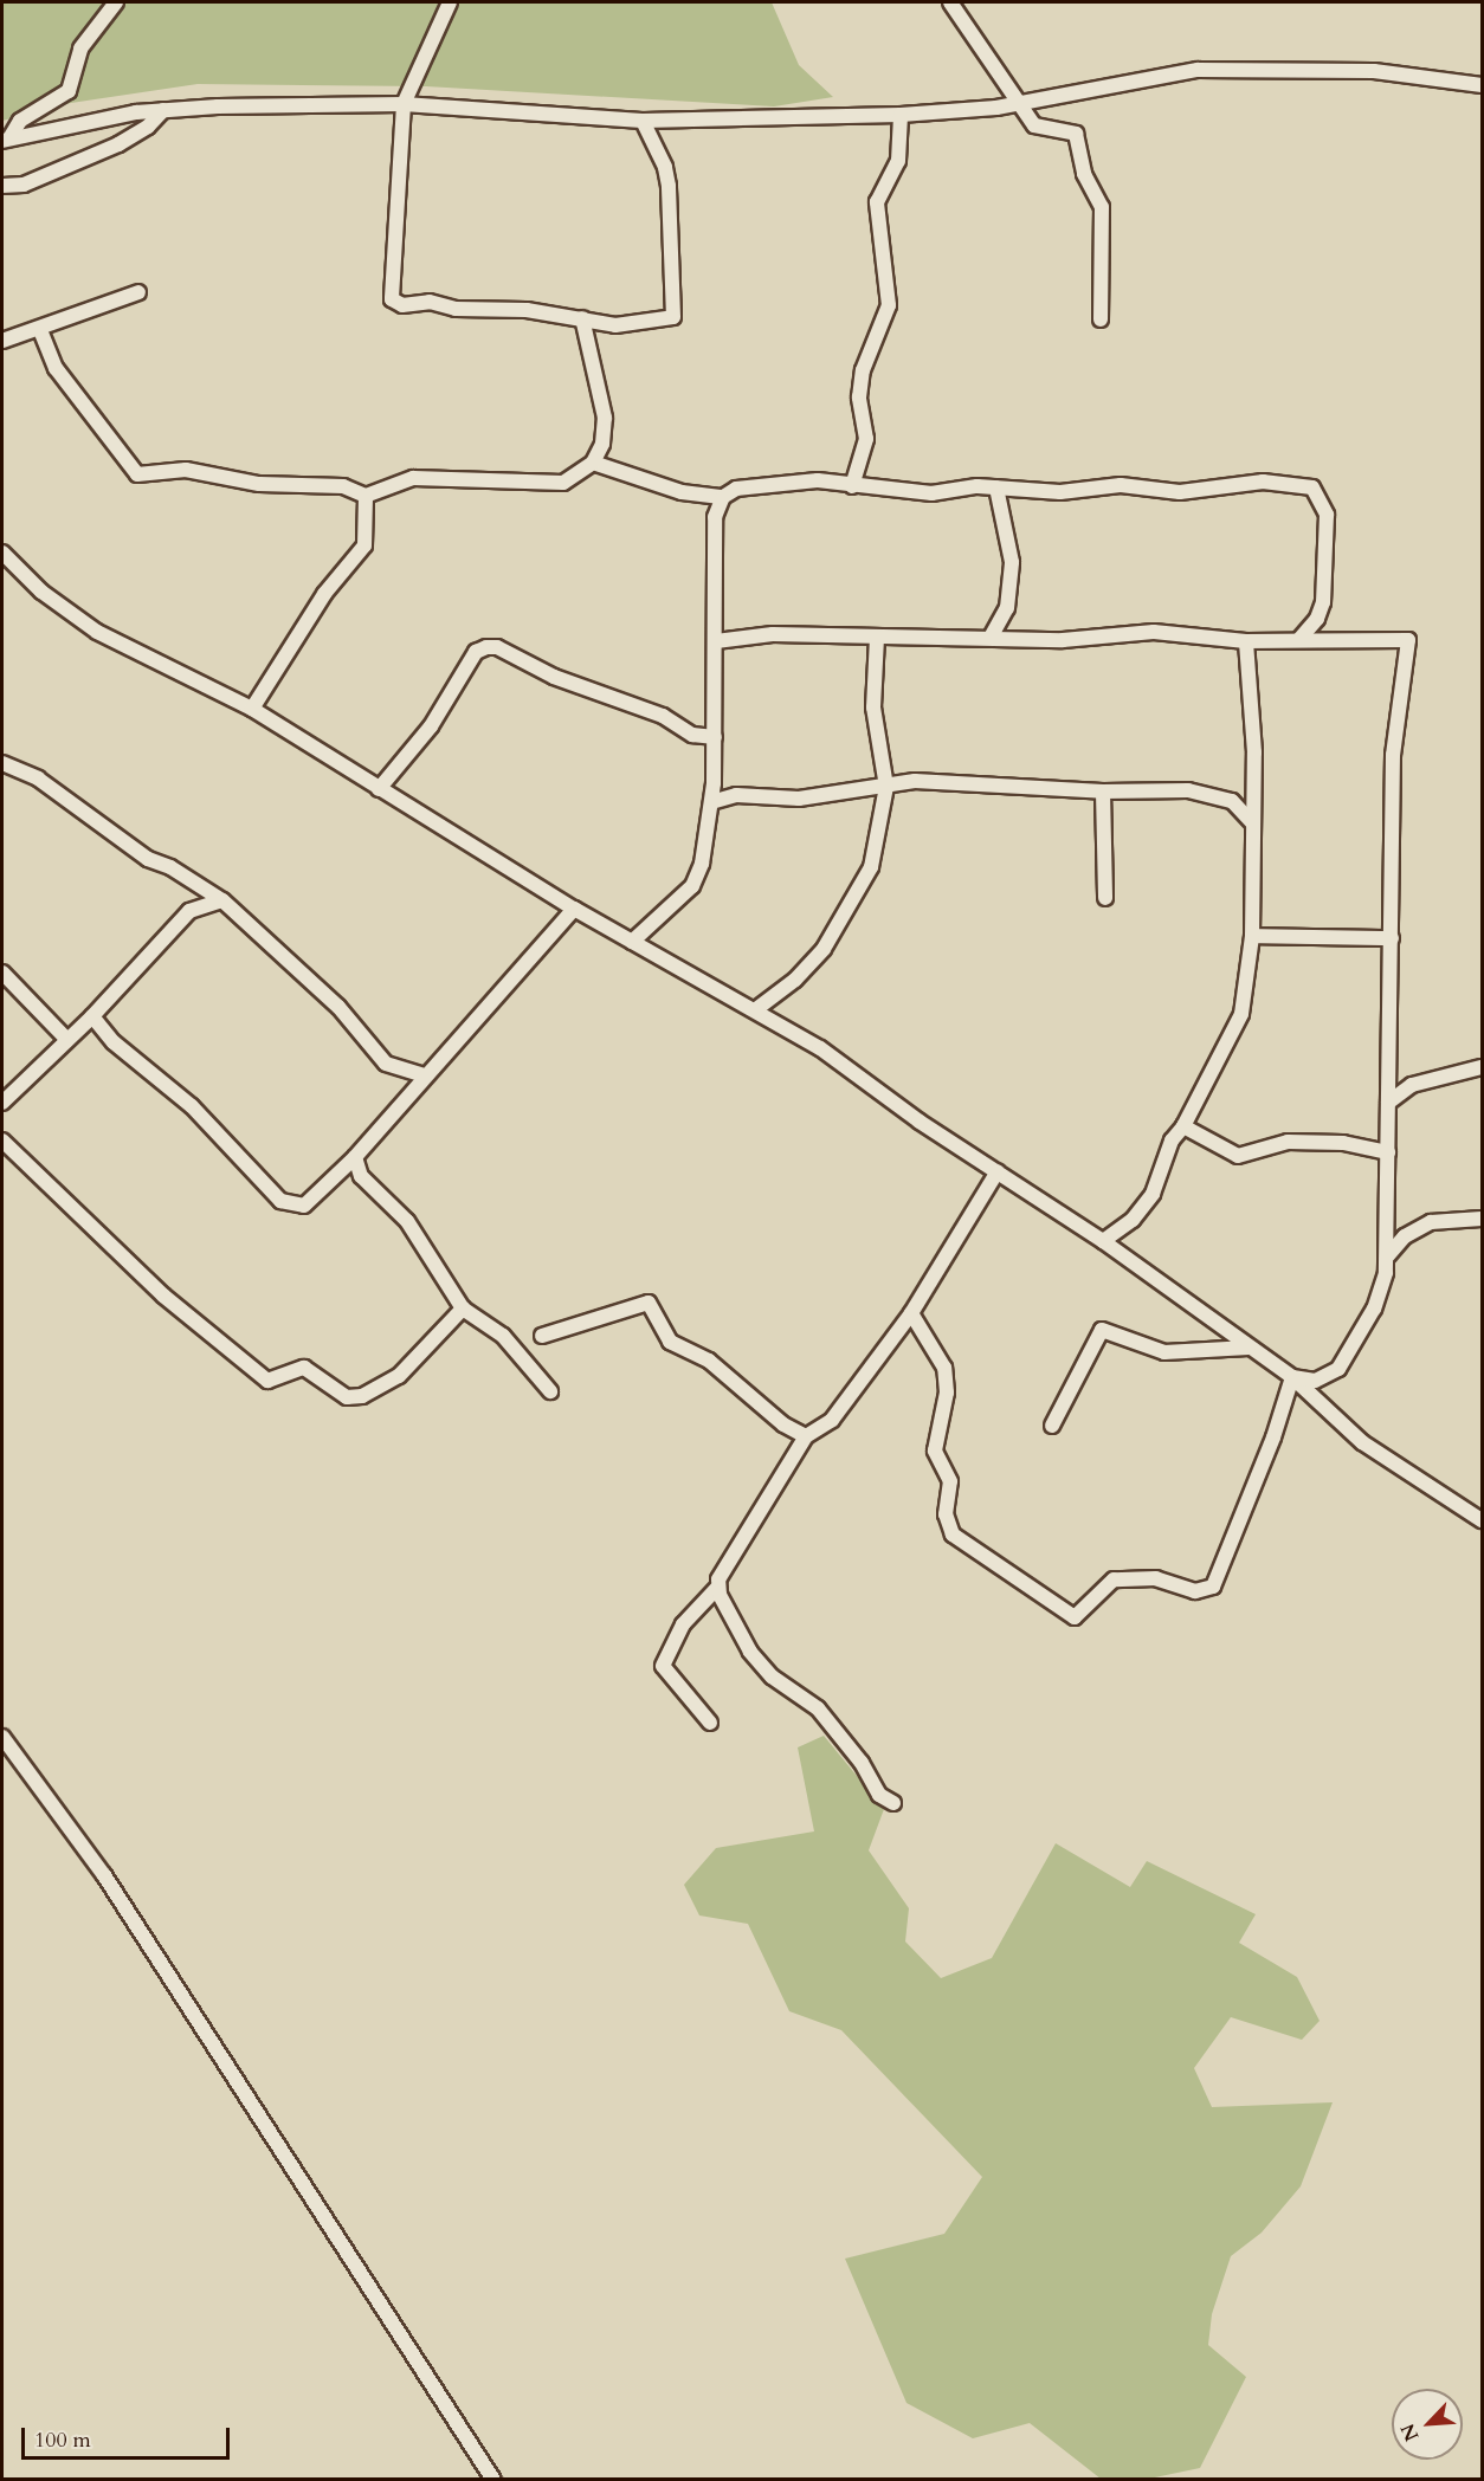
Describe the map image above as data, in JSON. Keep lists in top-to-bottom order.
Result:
{
  "scale_bar": "100 m",
  "north": "bottom left"
}
